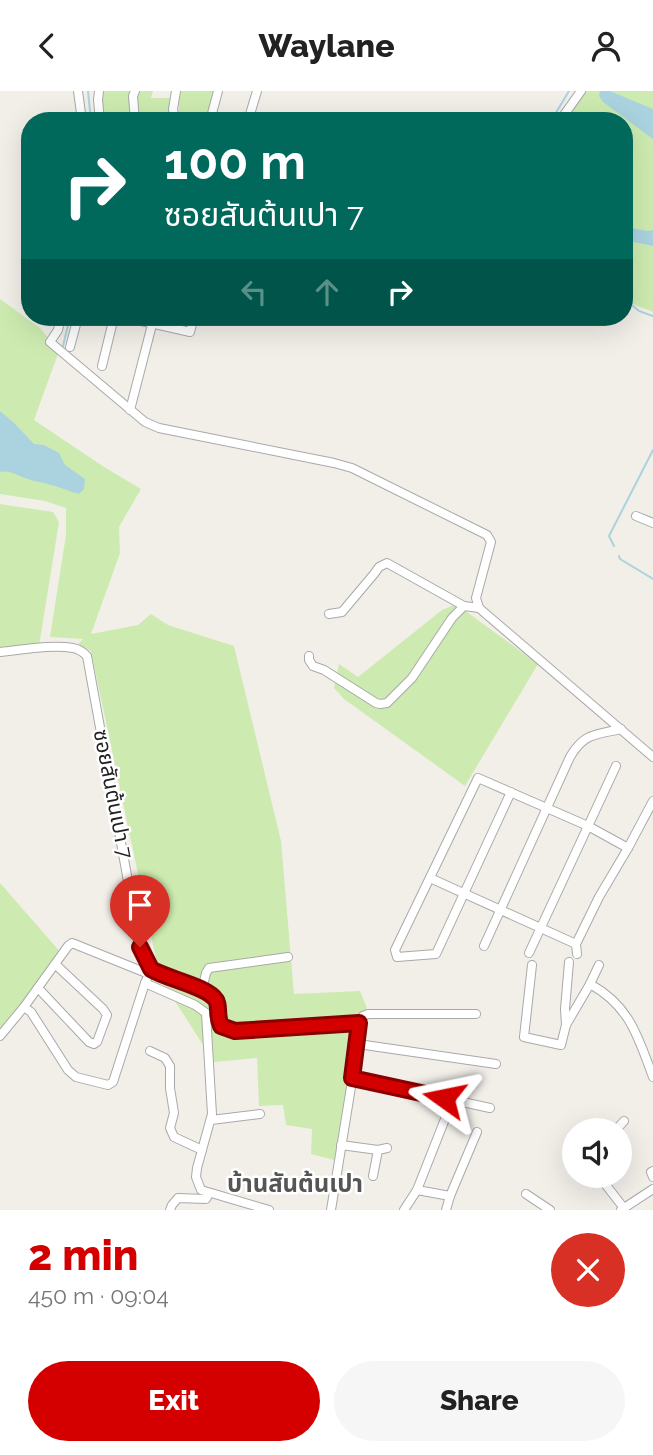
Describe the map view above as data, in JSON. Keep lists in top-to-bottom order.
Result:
{
  "streets": {
    "street": ["ซอยสันต้นเปา 7"]
  },
  "districts": ["บ้านสันต้นเปา"],
  "page": {
    "header": "Waylane",
    "turn": ["100 m", "ซอยสันต้นเปา 7"],
    "heading": ["2 min", "450 m · 09:04"],
    "buttons": ["Exit", "Share"]
  }
}
